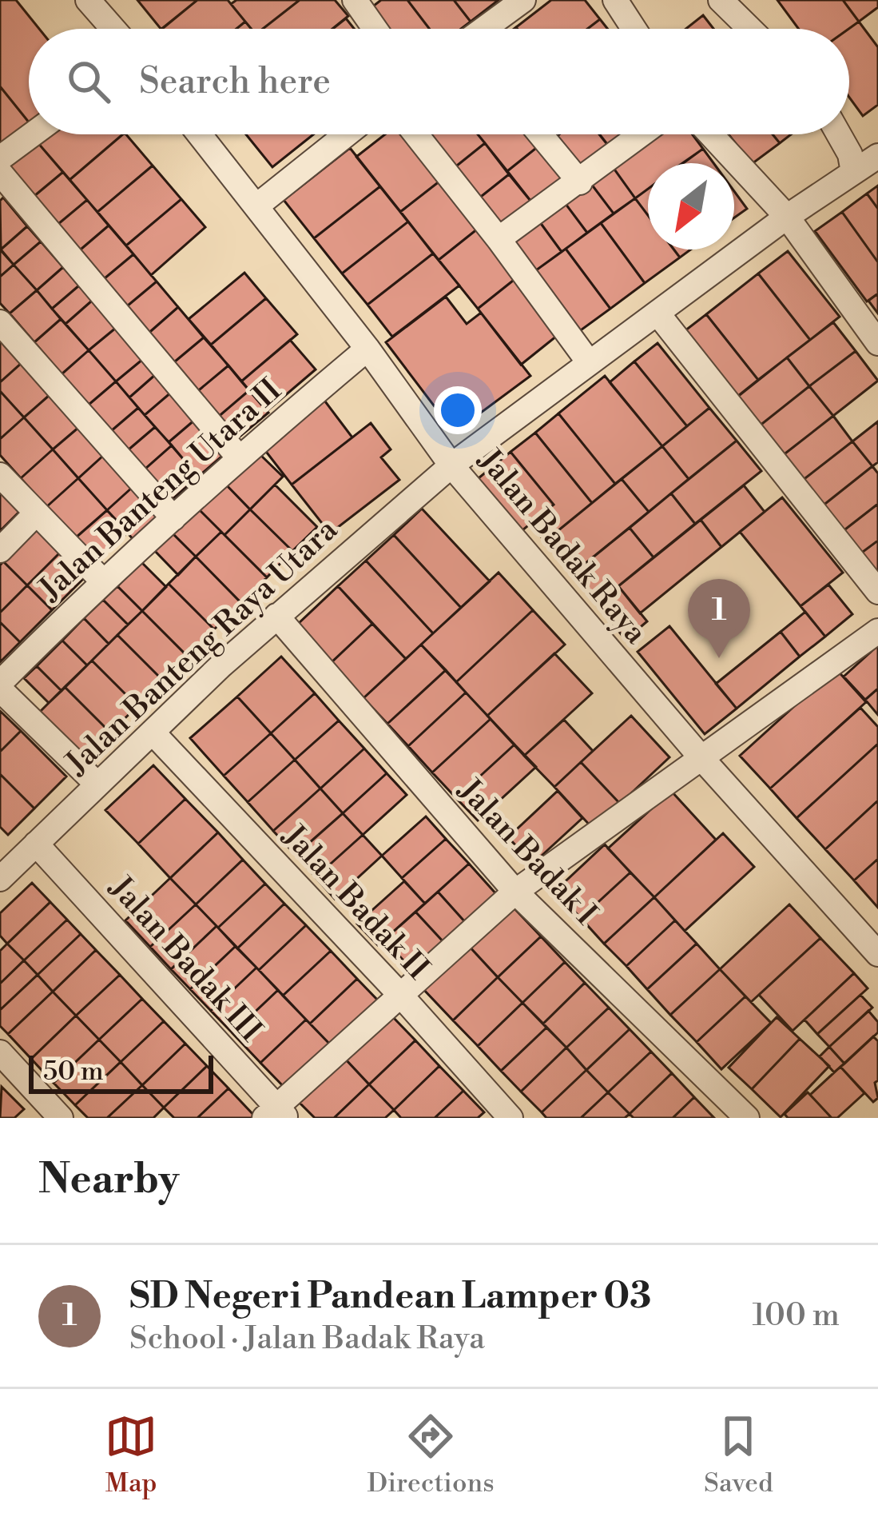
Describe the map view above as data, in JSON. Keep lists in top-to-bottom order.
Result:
{
  "streets": {
    "street": [
      "Jalan Banteng Utara II",
      "Jalan Badak Raya",
      "Jalan Banteng Raya Utara",
      "Jalan Badak I",
      "Jalan Badak II",
      "Jalan Badak III"
    ]
  },
  "crossings": [
    ["Jalan Banteng Utara II", "Jalan Badak Raya"],
    ["Jalan Badak Raya", "Jalan Banteng Raya Utara"],
    ["Jalan Banteng Raya Utara", "Jalan Badak I"],
    ["Jalan Banteng Raya Utara", "Jalan Badak II"],
    ["Jalan Banteng Raya Utara", "Jalan Badak III"]
  ],
  "scale_bar": "50 m",
  "north": "bottom left",
  "page": {
    "search": "Search here",
    "pins": "1",
    "scale": "50 m",
    "heading": "Nearby",
    "list": [
      {
        "mark": "1",
        "name": "SD Negeri Pandean Lamper 03",
        "note": "School · Jalan Badak Raya",
        "value": "100 m"
      }
    ],
    "nav": ["Map", "Directions", "Saved"]
  }
}
